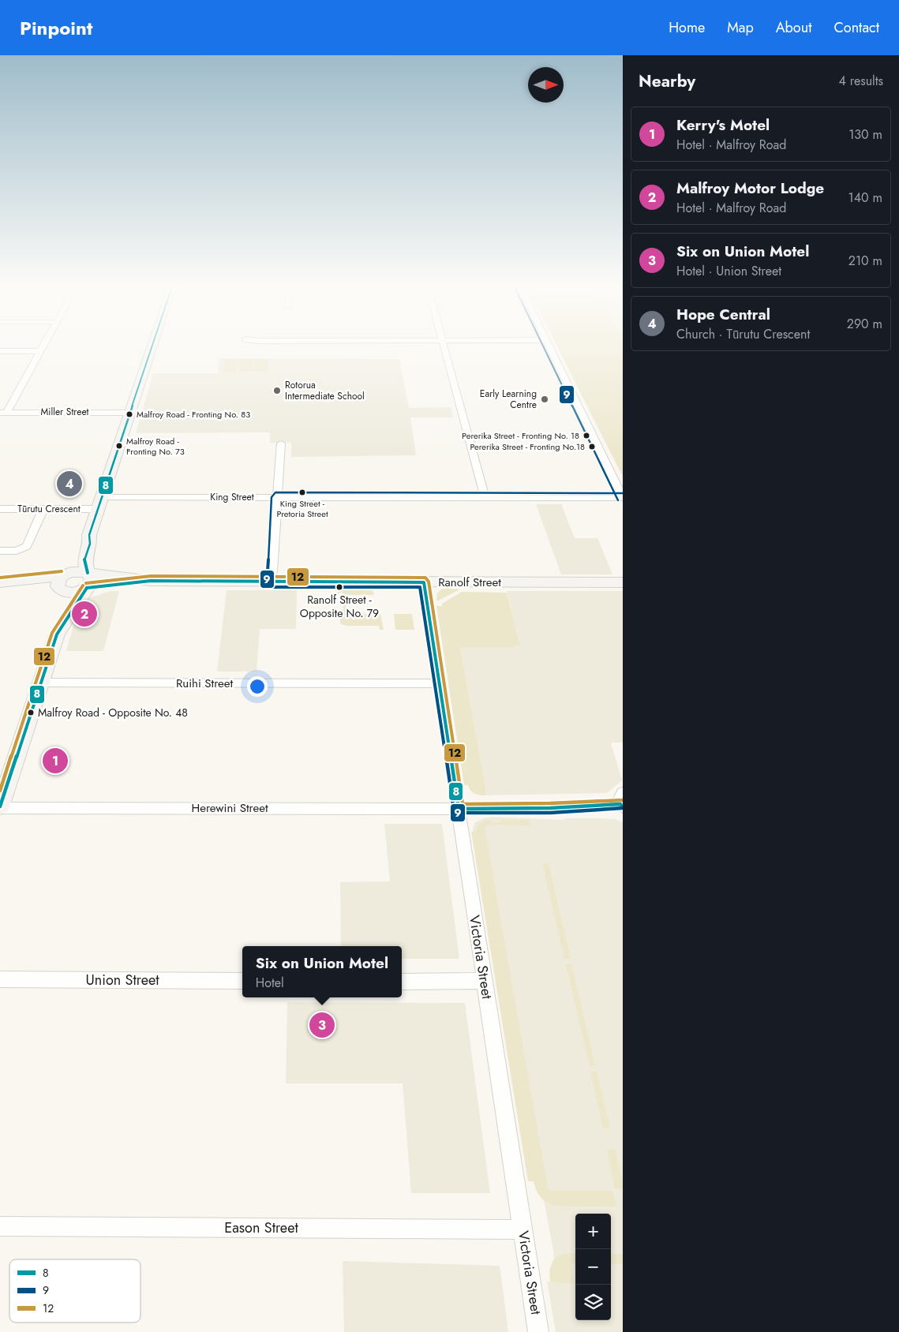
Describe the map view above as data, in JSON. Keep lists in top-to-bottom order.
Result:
{
  "streets": {
    "main road": ["Ranolf Street"],
    "street": [
      "Miller Street",
      "King Street",
      "Tūrutu Crescent",
      "Ruihi Street",
      "Herewini Street",
      "Victoria Street",
      "Union Street",
      "Eason Street"
    ]
  },
  "crossings": [
    ["Ranolf Street", "Victoria Street"],
    ["Ruihi Street", "Victoria Street"],
    ["Herewini Street", "Victoria Street"],
    ["Victoria Street", "Eason Street"]
  ],
  "places": [
    "Rotorua Intermediate School",
    "Early Learning Centre",
    "Malfroy Road - Fronting No. 83",
    "Pererika Street - Fronting No. 18",
    "Malfroy Road - Fronting No. 73",
    "Pererika Street - Fronting No.18",
    "King Street - Pretoria Street",
    "Ranolf Street - Opposite No. 79",
    "Malfroy Road - Opposite No. 48"
  ],
  "lines": ["transit line 8", "transit line 9", "transit line 12"],
  "legend": ["8", "9", "12"],
  "north": "right",
  "page": {
    "header": "Pinpoint",
    "nav": [
      "Home",
      "Map",
      "About",
      "Contact"
    ],
    "heading": ["Nearby", "4 results"],
    "list": [
      {
        "mark": "1",
        "name": "Kerry's Motel",
        "note": "Hotel · Malfroy Road",
        "value": "130 m"
      },
      {
        "mark": "2",
        "name": "Malfroy Motor Lodge",
        "note": "Hotel · Malfroy Road",
        "value": "140 m"
      },
      {
        "mark": "3",
        "name": "Six on Union Motel",
        "note": "Hotel · Union Street",
        "value": "210 m"
      },
      {
        "mark": "4",
        "name": "Hope Central",
        "note": "Church · Tūrutu Crescent",
        "value": "290 m"
      }
    ],
    "pins": [
      "4",
      "2",
      "1",
      "3"
    ],
    "popup": ["Six on Union Motel", "Hotel"],
    "map_buttons": ["+", "−"]
  }
}
